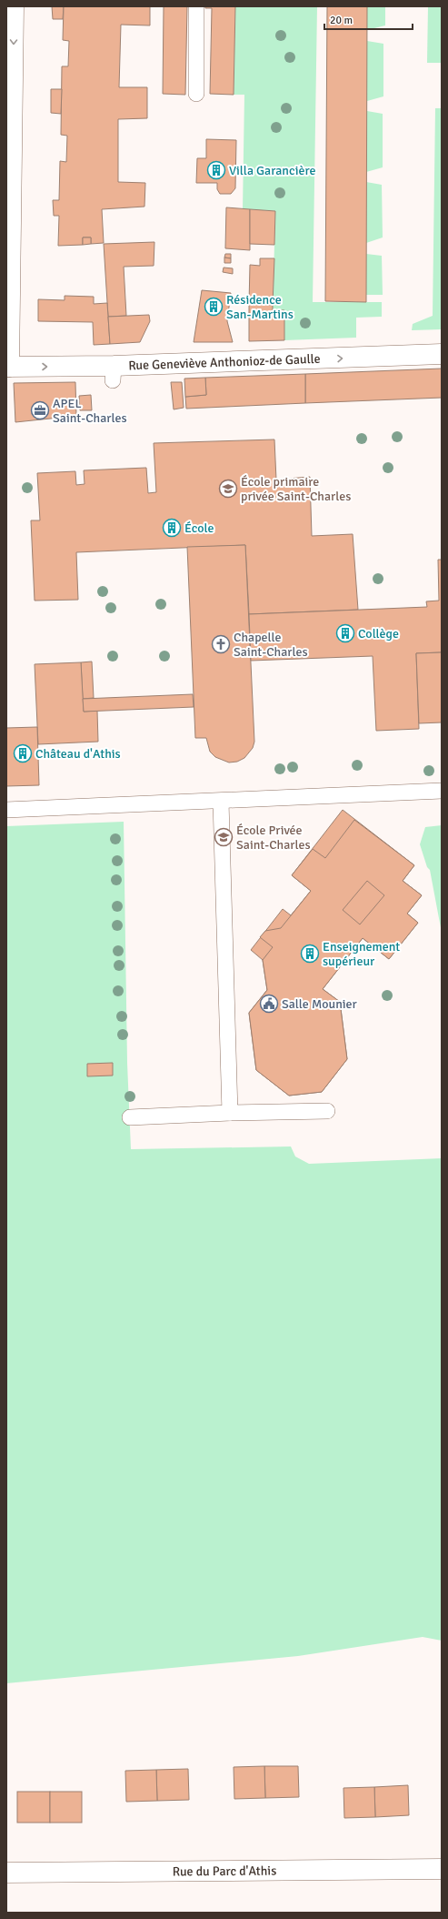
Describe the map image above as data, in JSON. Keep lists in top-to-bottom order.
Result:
{
  "streets": {
    "street": ["Rue Geneviève Anthonioz-de Gaulle", "Rue du Parc d'Athis"]
  },
  "one_way": ["Rue Geneviève Anthonioz-de Gaulle"],
  "places": {
    "building": [
      "Villa Garancière",
      "Résidence San-Martins",
      "École",
      "Collège",
      "Château d'Athis",
      "Enseignement supérieur"
    ],
    "office": ["APEL Saint-Charles"],
    "school or university": ["École primaire privée Saint-Charles", "École Privée Saint-Charles"],
    "church": ["Chapelle Saint-Charles"],
    "public building": ["Salle Mounier"]
  },
  "scale_bar": "20 m"
}
